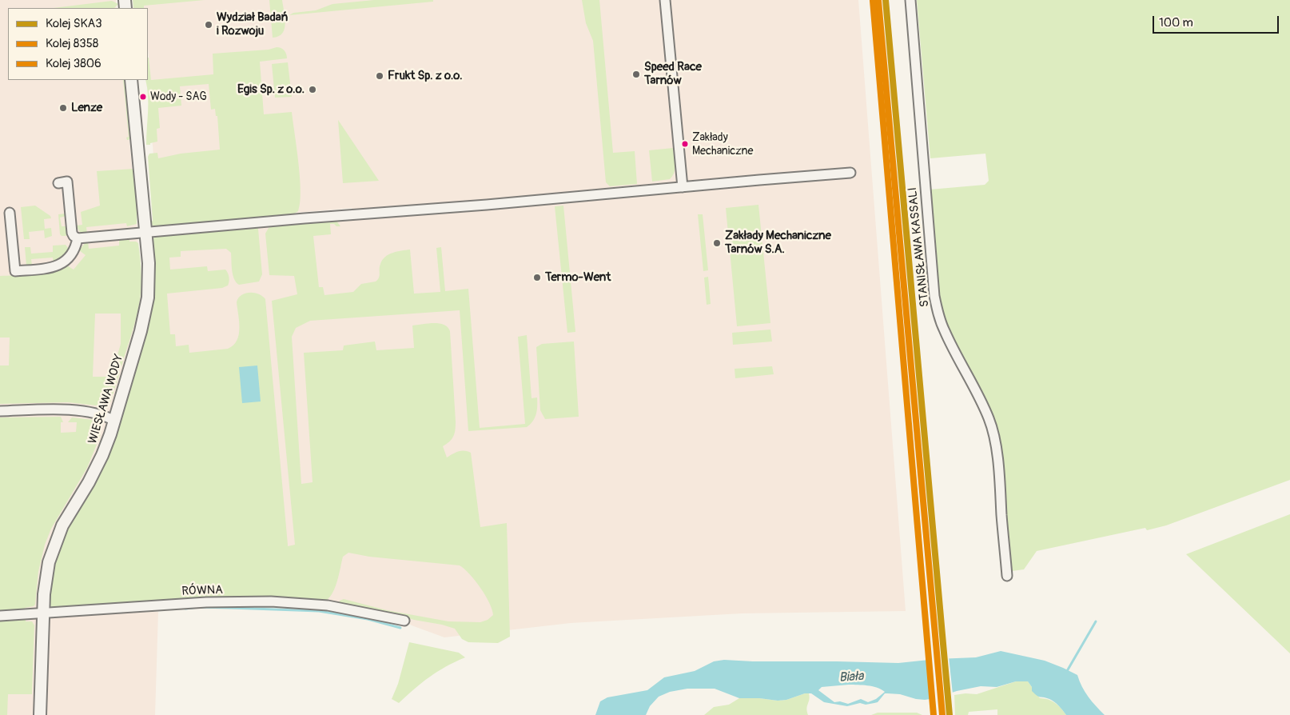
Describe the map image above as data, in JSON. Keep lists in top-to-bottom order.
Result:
{
  "streets": {
    "street": ["STANISŁAWA KASSALI", "WIESŁAWA WODY", "RÓWNA"]
  },
  "crossings": [
    ["WIESŁAWA WODY", "RÓWNA"]
  ],
  "water": ["Biała"],
  "places": [
    "Wydział Badań i Rozwoju",
    "Speed Race Tarnów",
    "Frukt Sp. z o.o.",
    "Egis Sp. z o.o.",
    "Wody - SAG",
    "Lenze",
    "Zakłady Mechaniczne",
    "Zakłady Mechaniczne Tarnów S.A.",
    "Termo-Went"
  ],
  "lines": ["rail line SKA3", "rail line 8358", "rail line 3806"],
  "legend": ["Kolej SKA3", "Kolej 8358", "Kolej 3806"],
  "scale_bar": "100 m"
}
